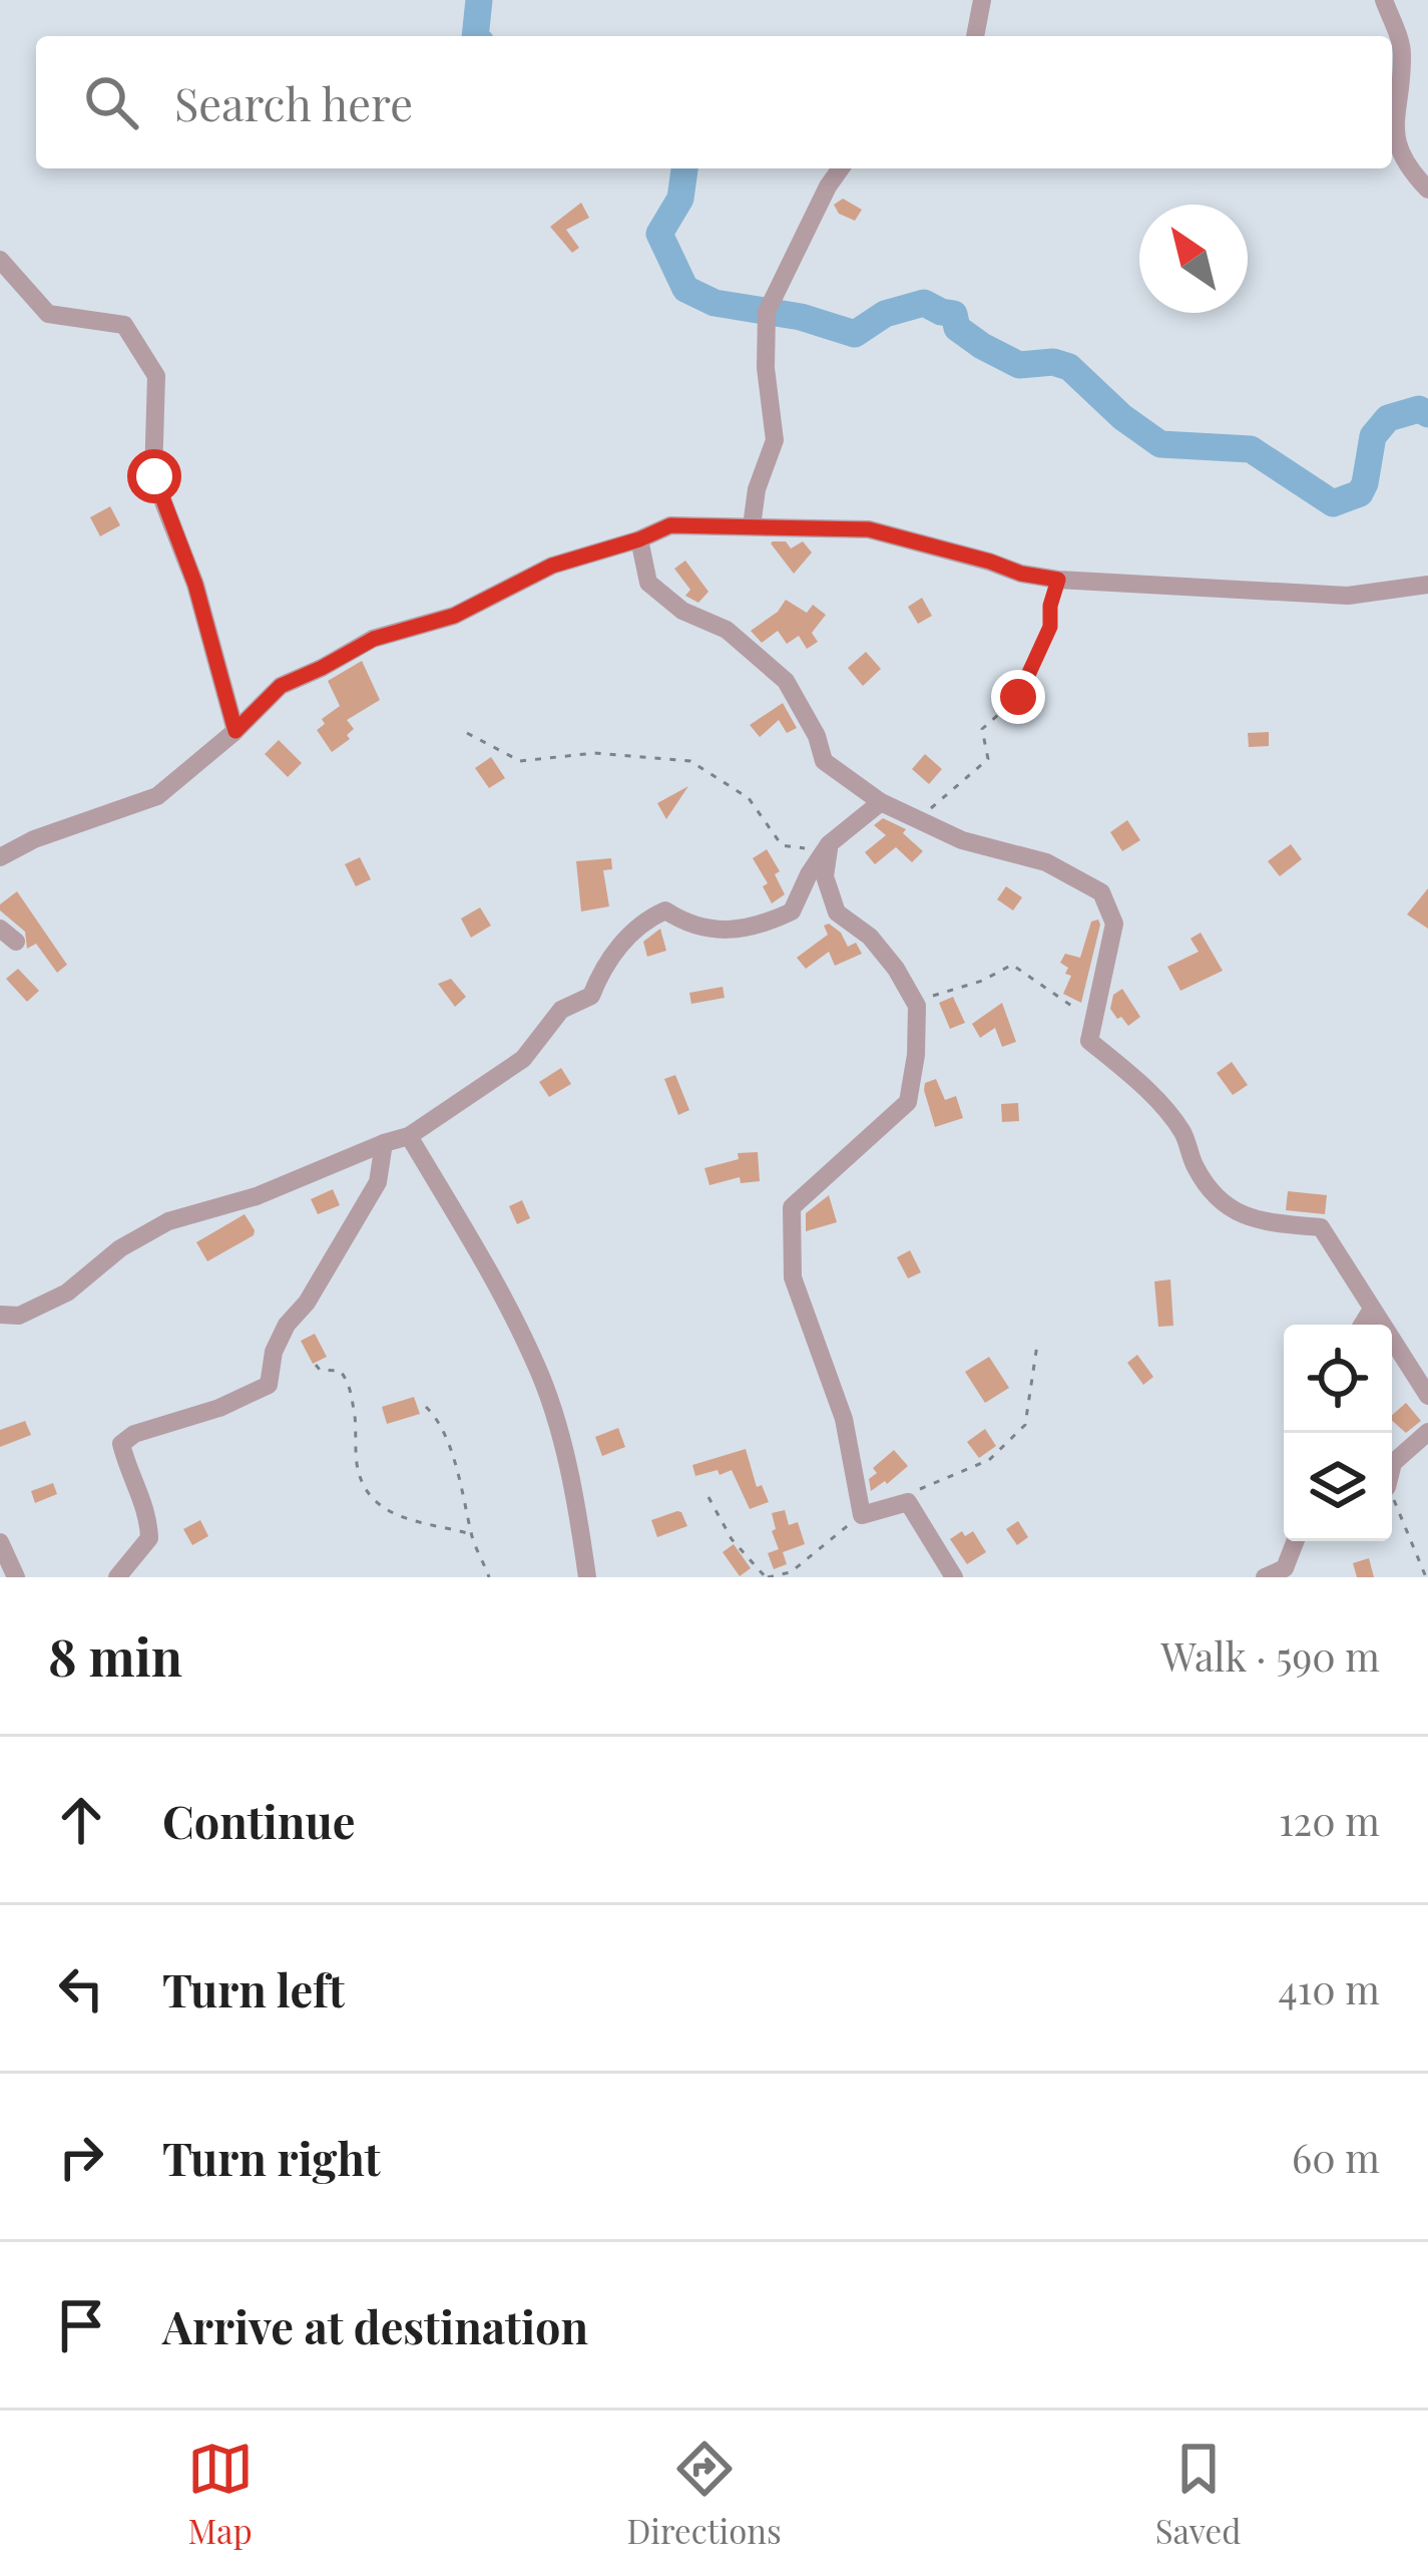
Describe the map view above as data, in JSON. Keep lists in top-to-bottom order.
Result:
{
  "north": "top left",
  "page": {
    "search": "Search here",
    "heading": ["8 min", "Walk · 590 m"],
    "list": [
      ["Continue", "120 m"],
      ["Turn left", "410 m"],
      ["Turn right", "60 m"],
      "Arrive at destination"
    ],
    "nav": ["Map", "Directions", "Saved"]
  }
}
